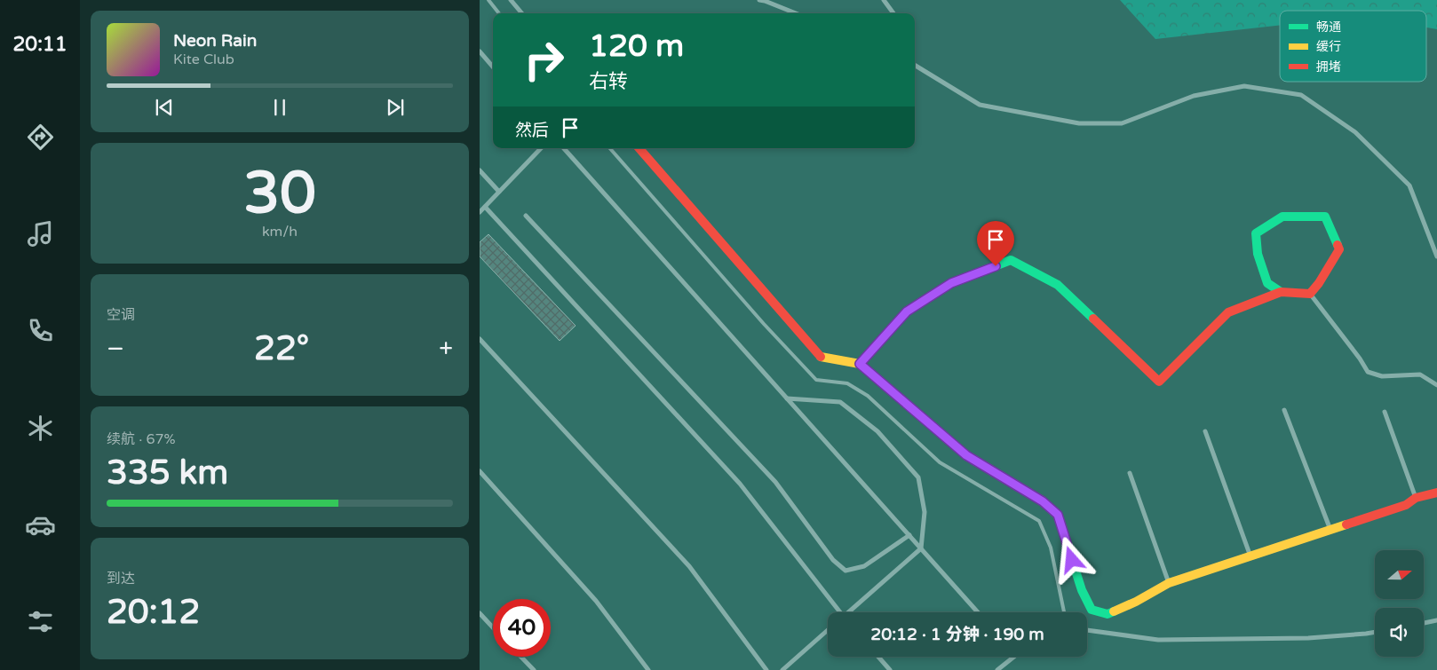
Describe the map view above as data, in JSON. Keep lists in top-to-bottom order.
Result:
{
  "legend": ["畅通", "缓行", "拥堵"],
  "north": "right",
  "page": {
    "tabs": "20:11",
    "turn": ["120 m", "右转"],
    "song": ["Neon Rain", "Kite Club"],
    "then": "然后",
    "tile": [
      ["30", "km/h"],
      "空调",
      ["续航 · 67%", "335 km"],
      ["到达", "20:12"]
    ],
    "heat": ["−", "22°", "+"],
    "limit": "40",
    "trip": "20:12 · 1 分钟 · 190 m"
  }
}
